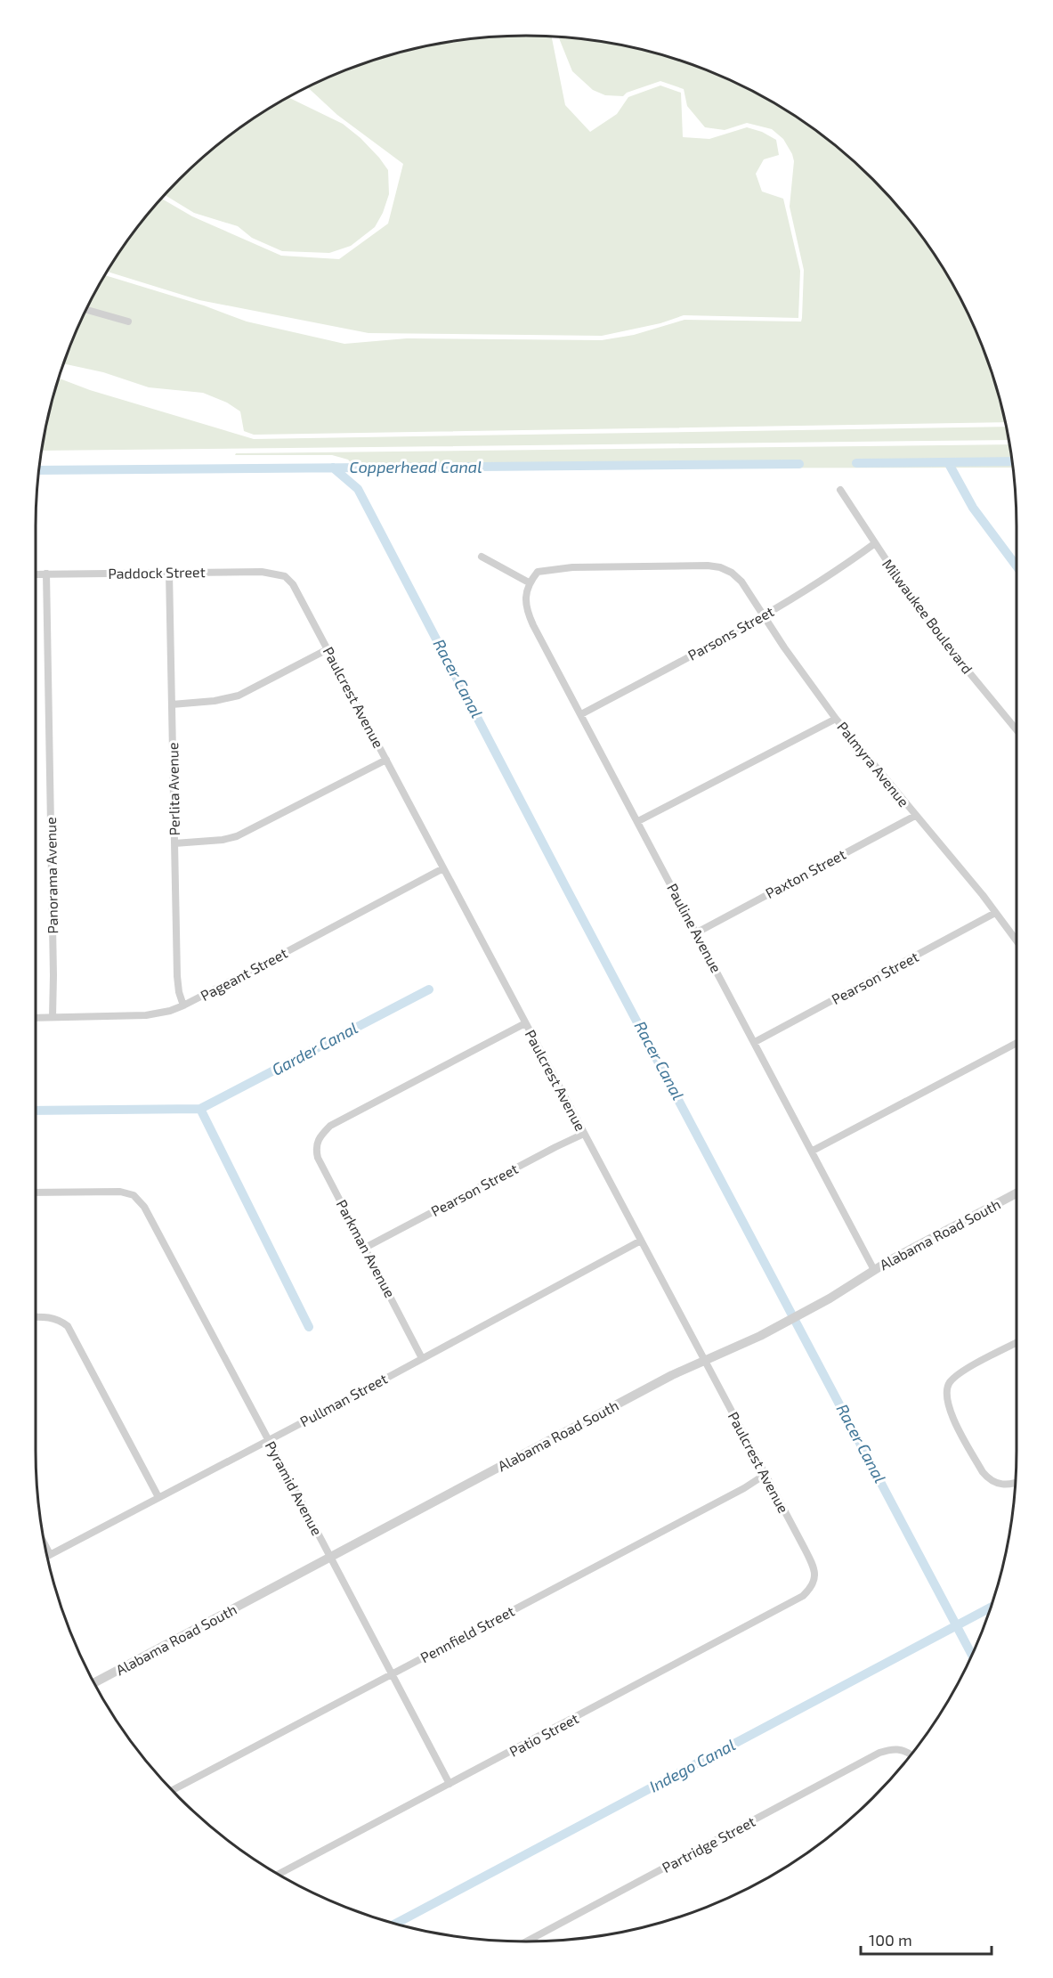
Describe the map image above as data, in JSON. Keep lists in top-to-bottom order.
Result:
{
  "streets": {
    "street": [
      "Paddock Street",
      "Milwaukee Boulevard",
      "Parsons Street",
      "Paulcrest Avenue",
      "Palmyra Avenue",
      "Perlita Avenue",
      "Paxton Street",
      "Panorama Avenue",
      "Pauline Avenue",
      "Pageant Street",
      "Pearson Street",
      "Alabama Road South",
      "Parkman Avenue",
      "Pullman Street",
      "Pyramid Avenue",
      "Pennfield Street",
      "Patio Street",
      "Partridge Street"
    ]
  },
  "crossings": [
    ["Paddock Street", "Paulcrest Avenue"],
    ["Paddock Street", "Perlita Avenue"],
    ["Paddock Street", "Panorama Avenue"],
    ["Milwaukee Boulevard", "Parsons Street"],
    ["Parsons Street", "Palmyra Avenue"],
    ["Parsons Street", "Pauline Avenue"],
    ["Paulcrest Avenue", "Pageant Street"],
    ["Paulcrest Avenue", "Pearson Street"],
    ["Paulcrest Avenue", "Alabama Road South"],
    ["Paulcrest Avenue", "Parkman Avenue"],
    ["Paulcrest Avenue", "Pullman Street"],
    ["Paulcrest Avenue", "Pennfield Street"],
    ["Paulcrest Avenue", "Patio Street"],
    ["Palmyra Avenue", "Paxton Street"],
    ["Palmyra Avenue", "Pauline Avenue"],
    ["Palmyra Avenue", "Pearson Street"],
    ["Perlita Avenue", "Pageant Street"],
    ["Paxton Street", "Pauline Avenue"],
    ["Panorama Avenue", "Pageant Street"],
    ["Pauline Avenue", "Pearson Street"],
    ["Pauline Avenue", "Alabama Road South"],
    ["Pearson Street", "Parkman Avenue"],
    ["Alabama Road South", "Pyramid Avenue"],
    ["Parkman Avenue", "Pullman Street"],
    ["Pullman Street", "Pyramid Avenue"],
    ["Pyramid Avenue", "Pennfield Street"],
    ["Pyramid Avenue", "Patio Street"]
  ],
  "water": [
    "Copperhead Canal",
    "Racer Canal",
    "Garder Canal",
    "Indego Canal"
  ],
  "scale_bar": "100 m"
}
